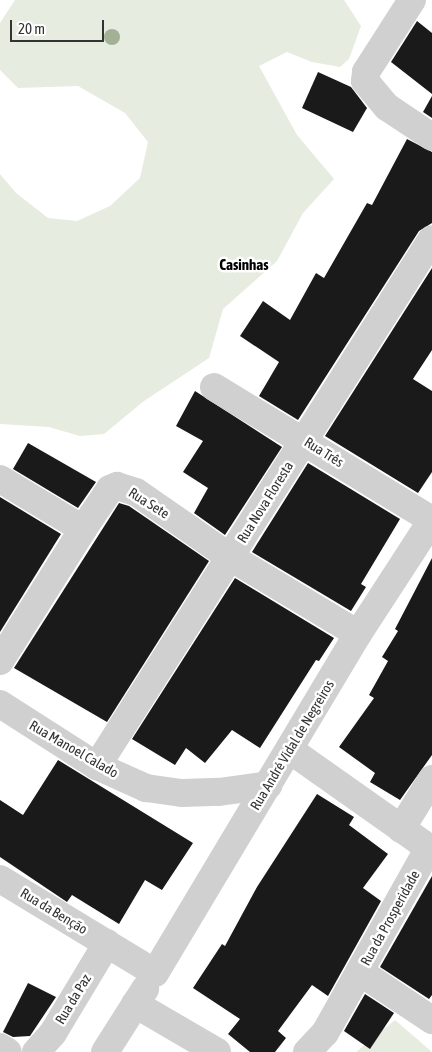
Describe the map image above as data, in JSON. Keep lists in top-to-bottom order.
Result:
{
  "streets": {
    "street": [
      "Rua Três",
      "Rua Nova Floresta",
      "Rua Sete",
      "Rua André Vidal de Negreiros",
      "Rua Manoel Calado",
      "Rua da Benção",
      "Rua da Prosperidade",
      "Rua da Paz"
    ]
  },
  "crossings": [
    ["Rua Três", "Rua Nova Floresta"],
    ["Rua Três", "Rua André Vidal de Negreiros"],
    ["Rua Nova Floresta", "Rua Sete"],
    ["Rua Nova Floresta", "Rua Manoel Calado"],
    ["Rua Sete", "Rua André Vidal de Negreiros"],
    ["Rua André Vidal de Negreiros", "Rua Manoel Calado"],
    ["Rua André Vidal de Negreiros", "Rua da Prosperidade"],
    ["Rua da Benção", "Rua da Paz"]
  ],
  "districts": ["Casinhas"],
  "scale_bar": "20 m"
}
